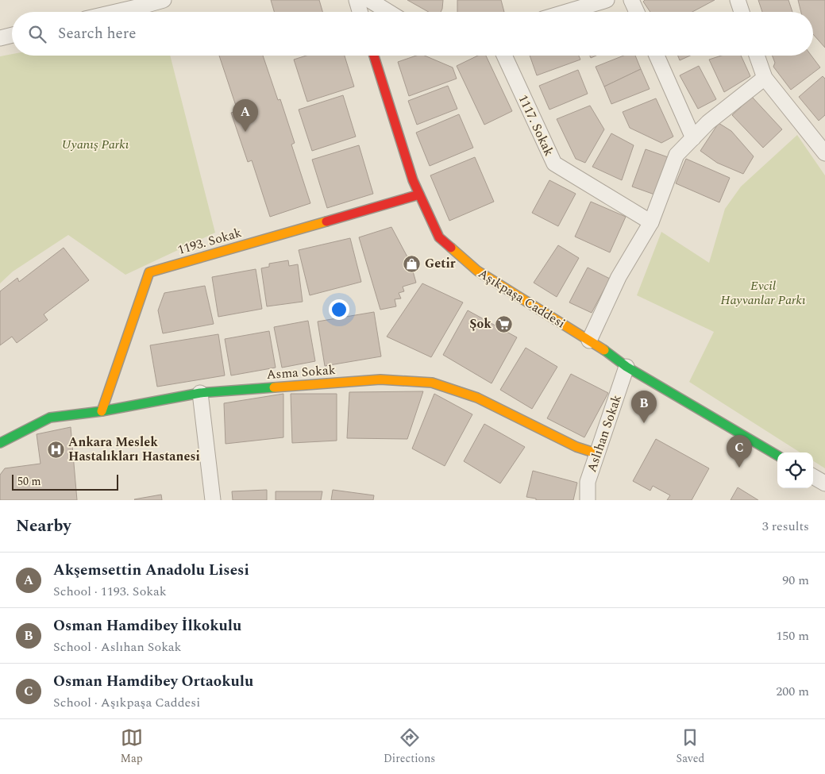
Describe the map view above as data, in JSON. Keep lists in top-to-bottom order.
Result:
{
  "streets": {
    "street": [
      "1117. Sokak",
      "1193. Sokak",
      "Aşıkpaşa Caddesi",
      "Asma Sokak",
      "Aslıhan Sokak"
    ]
  },
  "crossings": [
    ["1193. Sokak", "Aşıkpaşa Caddesi"],
    ["1193. Sokak", "Asma Sokak"],
    ["Aşıkpaşa Caddesi", "Aslıhan Sokak"],
    ["Asma Sokak", "Aslıhan Sokak"]
  ],
  "parks": ["Uyanış Parkı", "Evcil Hayvanlar Parkı"],
  "places": {
    "shop": ["Getir"],
    "supermarket": ["Şok"],
    "hospital": ["Ankara Meslek Hastalıkları Hastanesi"]
  },
  "scale_bar": "50 m",
  "page": {
    "search": "Search here",
    "pins": ["A", "B", "C"],
    "scale": "50 m",
    "heading": ["Nearby", "3 results"],
    "list": [
      {
        "mark": "A",
        "name": "Akşemsettin Anadolu Lisesi",
        "note": "School · 1193. Sokak",
        "value": "90 m"
      },
      {
        "mark": "B",
        "name": "Osman Hamdibey İlkokulu",
        "note": "School · Aslıhan Sokak",
        "value": "150 m"
      },
      {
        "mark": "C",
        "name": "Osman Hamdibey Ortaokulu",
        "note": "School · Aşıkpaşa Caddesi",
        "value": "200 m"
      }
    ],
    "nav": ["Map", "Directions", "Saved"]
  }
}
